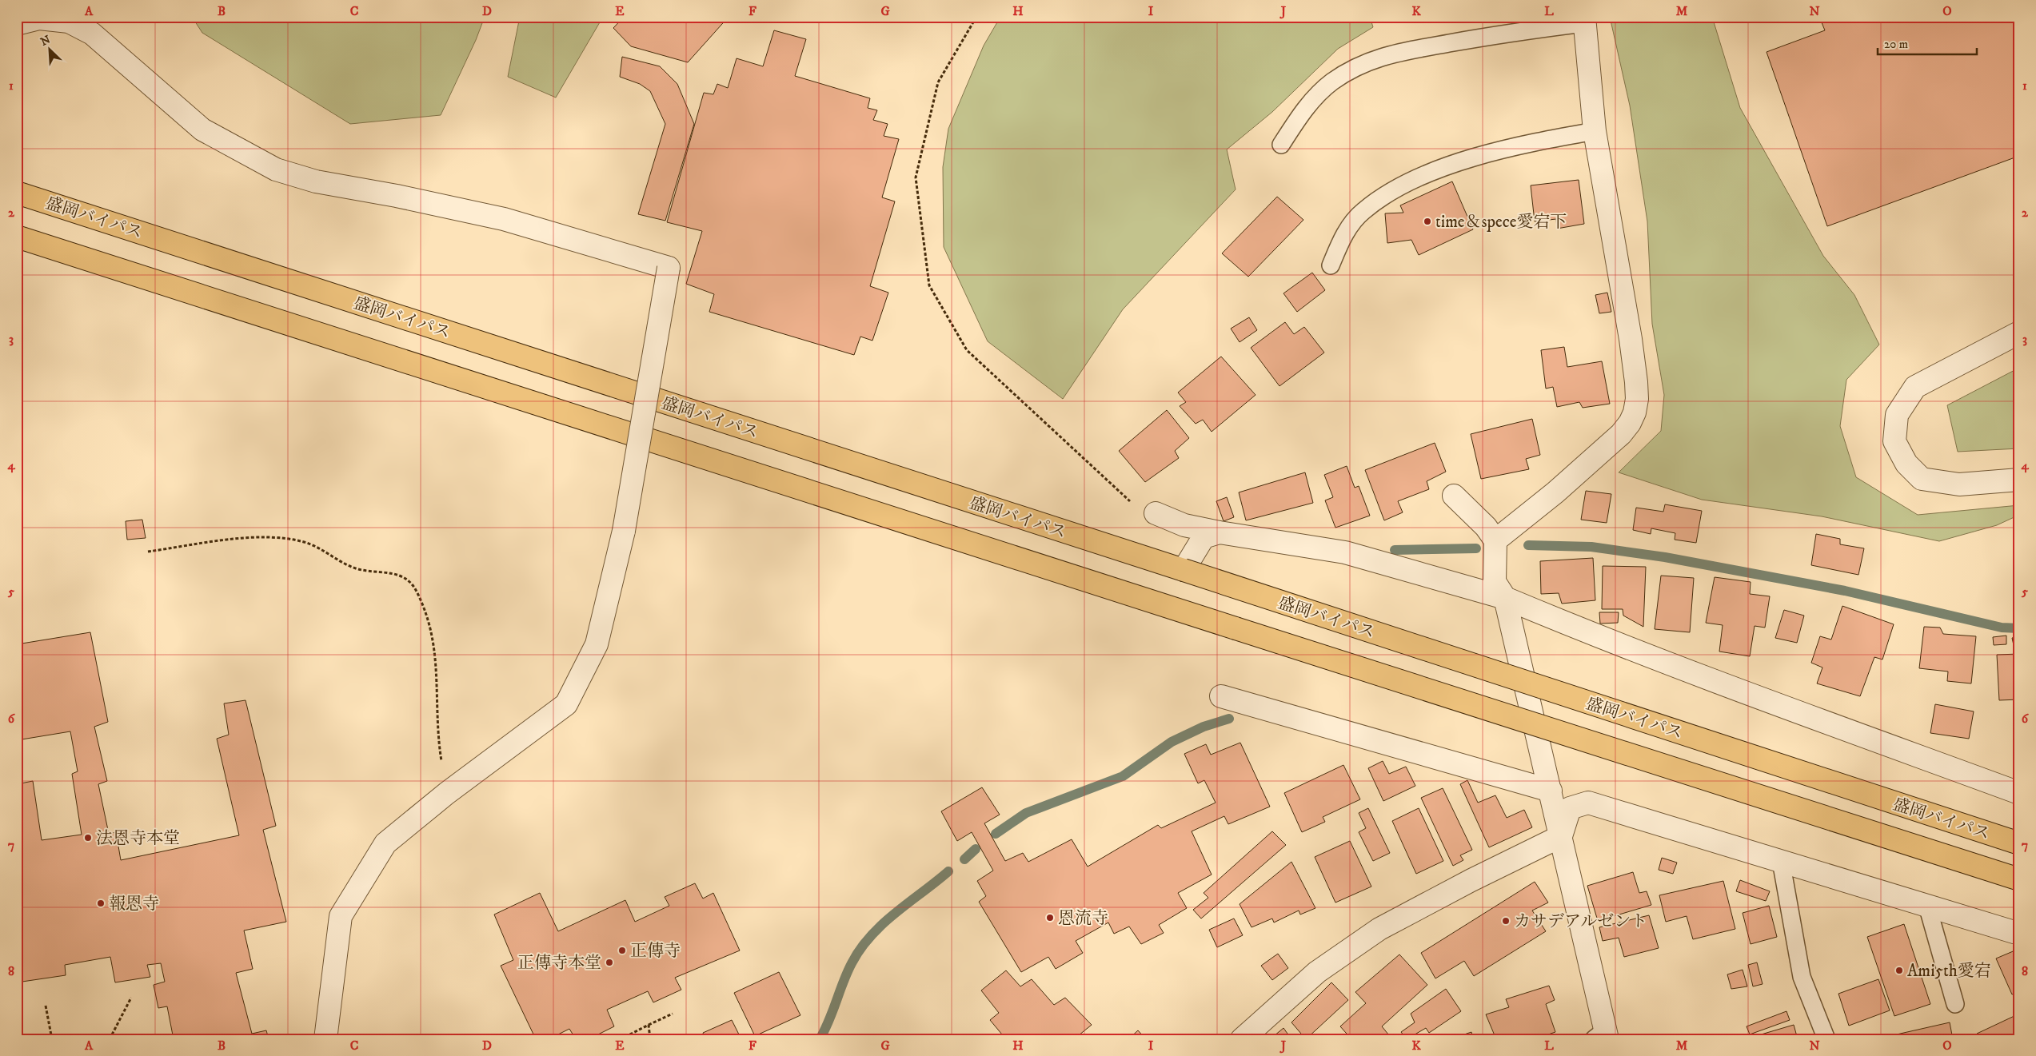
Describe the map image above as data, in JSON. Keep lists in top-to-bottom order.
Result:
{
  "streets": {
    "highway": ["盛岡バイパス"]
  },
  "places": [
    "time＆spece愛宕下",
    "法恩寺本堂",
    "報恩寺",
    "恩流寺",
    "カサデアルゼント",
    "正傳寺",
    "正傳寺本堂",
    "Ami5th愛宕"
  ],
  "scale_bar": "20 m",
  "north": "top left",
  "grid": {
    "columns": [
      "A",
      "B",
      "C",
      "D",
      "E",
      "F",
      "G",
      "H",
      "I",
      "J",
      "K",
      "L",
      "M",
      "N",
      "O"
    ],
    "rows": [
      "1",
      "2",
      "3",
      "4",
      "5",
      "6",
      "7",
      "8"
    ]
  }
}
